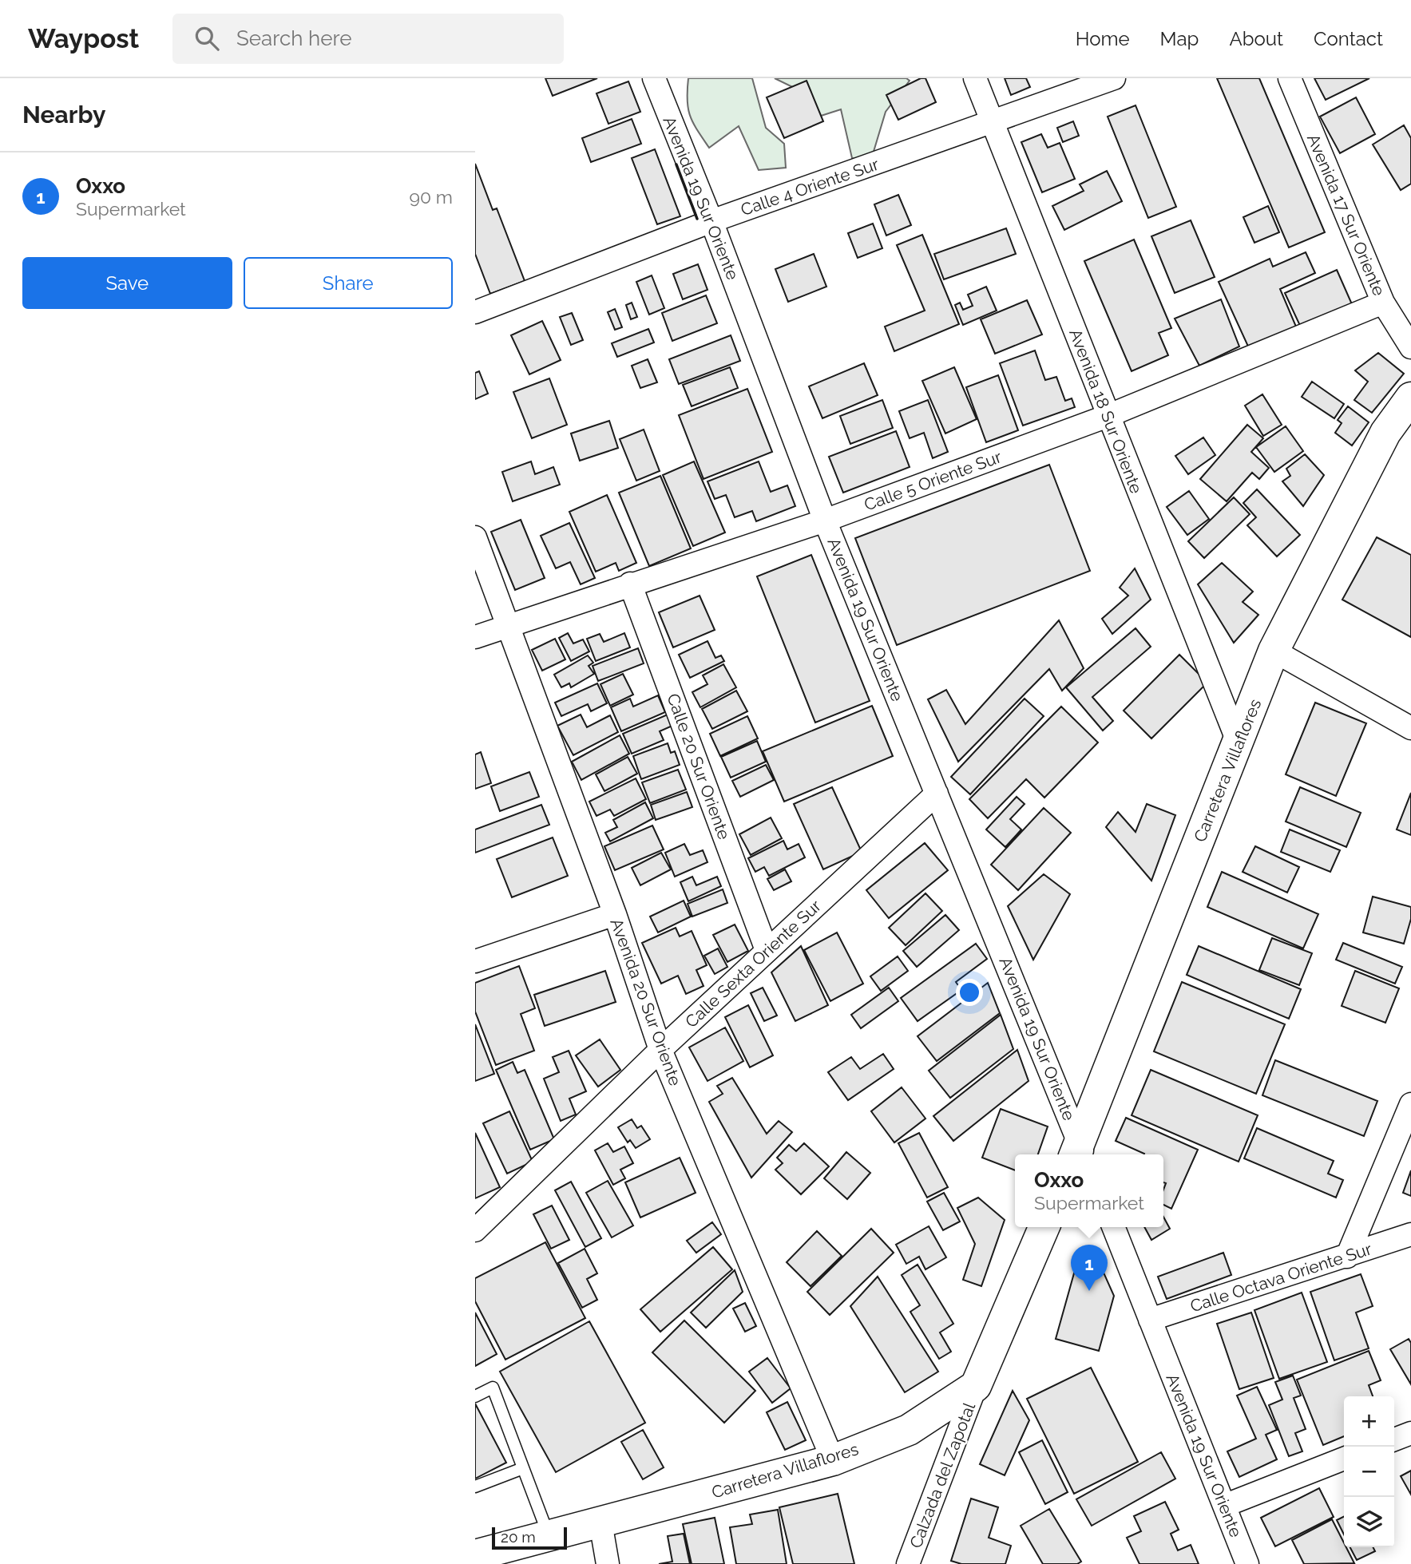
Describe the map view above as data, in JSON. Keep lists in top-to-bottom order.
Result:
{
  "streets": {
    "main road": ["Carretera Villaflores"],
    "street": [
      "Calle 4 Oriente Sur",
      "Avenida 19 Sur Oriente",
      "Avenida 17 Sur Oriente",
      "Avenida 18 Sur Oriente",
      "Calle 5 Oriente Sur",
      "Calle 20 Sur Oriente",
      "Calle Sexta Oriente Sur",
      "Avenida 20 Sur Oriente",
      "Calle Octava Oriente Sur",
      "Calzada del Zapotal"
    ]
  },
  "crossings": [
    ["Calle 4 Oriente Sur", "Avenida 19 Sur Oriente"],
    ["Calle 4 Oriente Sur", "Avenida 18 Sur Oriente"],
    ["Avenida 19 Sur Oriente", "Calle 5 Oriente Sur"],
    ["Avenida 19 Sur Oriente", "Carretera Villaflores"],
    ["Avenida 19 Sur Oriente", "Calle Sexta Oriente Sur"],
    ["Avenida 19 Sur Oriente", "Calle Octava Oriente Sur"],
    ["Avenida 17 Sur Oriente", "Calle 5 Oriente Sur"],
    ["Avenida 18 Sur Oriente", "Calle 5 Oriente Sur"],
    ["Avenida 18 Sur Oriente", "Carretera Villaflores"],
    ["Calle 5 Oriente Sur", "Calle 20 Sur Oriente"],
    ["Calle 5 Oriente Sur", "Avenida 20 Sur Oriente"],
    ["Calle 20 Sur Oriente", "Calle Sexta Oriente Sur"],
    ["Carretera Villaflores", "Avenida 20 Sur Oriente"],
    ["Carretera Villaflores", "Calzada del Zapotal"],
    ["Calle Sexta Oriente Sur", "Avenida 20 Sur Oriente"]
  ],
  "scale_bar": "20 m",
  "page": {
    "header": "Waypost",
    "search": "Search here",
    "nav": [
      "Home",
      "Map",
      "About",
      "Contact"
    ],
    "heading": "Nearby",
    "list": [
      {
        "mark": "1",
        "name": "Oxxo",
        "note": "Supermarket",
        "value": "90 m"
      }
    ],
    "buttons": ["Save", "Share"],
    "popup": ["Oxxo", "Supermarket"],
    "pins": "1",
    "map_buttons": ["+", "−"],
    "scale": "20 m"
  }
}
